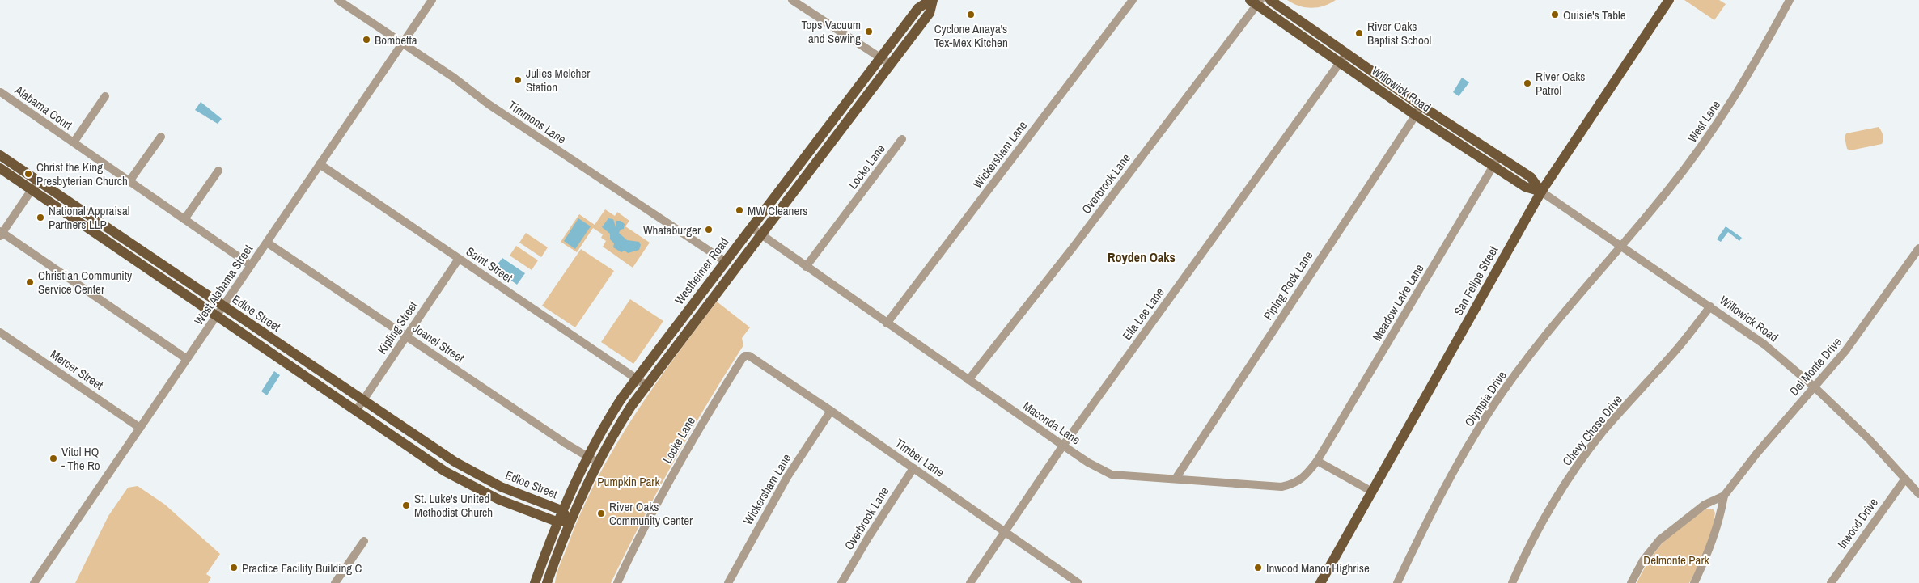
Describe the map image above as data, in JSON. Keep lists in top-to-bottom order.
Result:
{
  "streets": {
    "main road": [
      "Willowick Road",
      "Westheimer Road",
      "San Felipe Street",
      "Edloe Street"
    ],
    "street": [
      "Alabama Court",
      "West Lane",
      "Timmons Lane",
      "Wickersham Lane",
      "Locke Lane",
      "Overbrook Lane",
      "Saint Street",
      "West Alabama Street",
      "Piping Rock Lane",
      "Meadow Lake Lane",
      "Ella Lee Lane",
      "Kipling Street",
      "Joanel Street",
      "Del Monte Drive",
      "Mercer Street",
      "Olympia Drive",
      "Maconda Lane",
      "Chevy Chase Drive",
      "Timber Lane",
      "Inwood Drive"
    ]
  },
  "crossings": [
    ["Willowick Road", "West Lane"],
    ["Willowick Road", "Overbrook Lane"],
    ["Willowick Road", "San Felipe Street"],
    ["Willowick Road", "Piping Rock Lane"],
    ["Willowick Road", "Meadow Lake Lane"],
    ["Willowick Road", "Ella Lee Lane"],
    ["Willowick Road", "Del Monte Drive"],
    ["Willowick Road", "Olympia Drive"],
    ["Willowick Road", "Chevy Chase Drive"],
    ["Willowick Road", "Inwood Drive"],
    ["Alabama Court", "West Alabama Street"],
    ["West Lane", "Olympia Drive"],
    ["Timmons Lane", "Westheimer Road"],
    ["Timmons Lane", "West Alabama Street"],
    ["Wickersham Lane", "Maconda Lane"],
    ["Wickersham Lane", "Timber Lane"],
    ["Locke Lane", "Maconda Lane"],
    ["Locke Lane", "Timber Lane"],
    ["Overbrook Lane", "Maconda Lane"],
    ["Overbrook Lane", "Timber Lane"],
    ["Saint Street", "Westheimer Road"],
    ["Saint Street", "West Alabama Street"],
    ["Saint Street", "Kipling Street"],
    ["Westheimer Road", "Edloe Street"],
    ["Westheimer Road", "Joanel Street"],
    ["Westheimer Road", "Maconda Lane"],
    ["West Alabama Street", "Edloe Street"],
    ["West Alabama Street", "Joanel Street"],
    ["West Alabama Street", "Mercer Street"],
    ["Piping Rock Lane", "Maconda Lane"],
    ["Meadow Lake Lane", "Maconda Lane"],
    ["Edloe Street", "Kipling Street"],
    ["Ella Lee Lane", "Maconda Lane"],
    ["Ella Lee Lane", "Timber Lane"],
    ["Kipling Street", "Joanel Street"]
  ],
  "districts": ["Royden Oaks"],
  "parks": ["Pumpkin Park", "Delmonte Park"],
  "places": [
    "Cyclone Anaya's Tex-Mex Kitchen",
    "Ouisie's Table",
    "Tops Vacuum and Sewing",
    "River Oaks Baptist School",
    "Bombetta",
    "Julies Melcher Station",
    "River Oaks Patrol",
    "Christ the King Presbyterian Church",
    "MW Cleaners",
    "National Appraisal Partners LLP",
    "Whataburger",
    "Christian Community Service Center",
    "Vitol HQ - The Ro",
    "St. Luke's United Methodist Church",
    "River Oaks Community Center",
    "Practice Facility Building C",
    "Inwood Manor Highrise"
  ]
}
